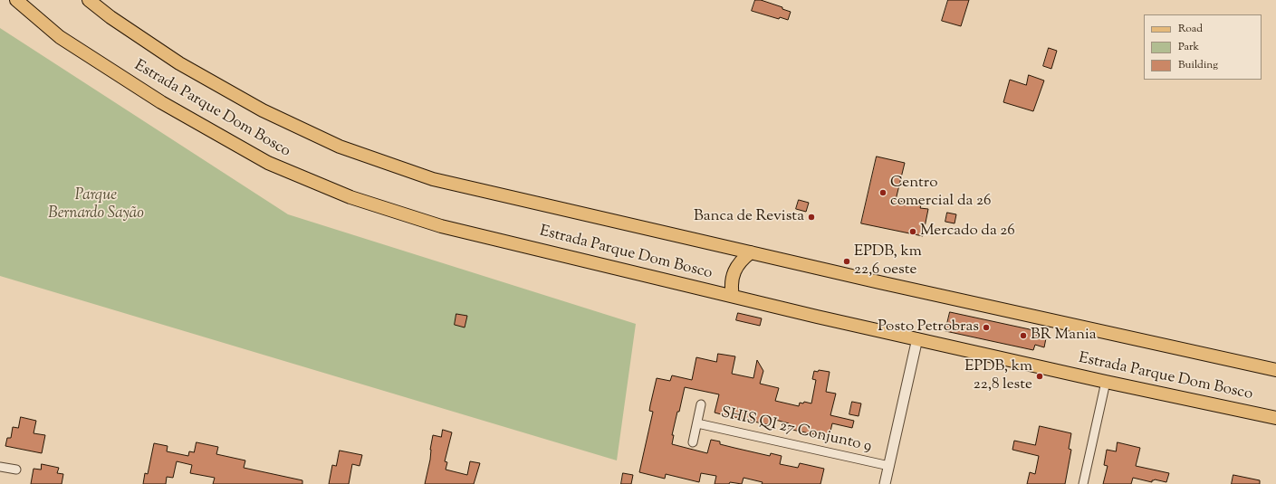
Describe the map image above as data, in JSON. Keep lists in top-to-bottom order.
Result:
{
  "streets": {
    "main road": ["Estrada Parque Dom Bosco"],
    "street": ["SHIS QI 27 Conjunto 9"]
  },
  "parks": ["Parque Bernardo Sayão"],
  "places": [
    "Centro comercial da 26",
    "Banca de Revista",
    "Mercado da 26",
    "EPDB, km 22,6 oeste",
    "Posto Petrobras",
    "BR Mania",
    "EPDB, km 22,8 leste"
  ],
  "legend": ["Road", "Park", "Building"]
}
